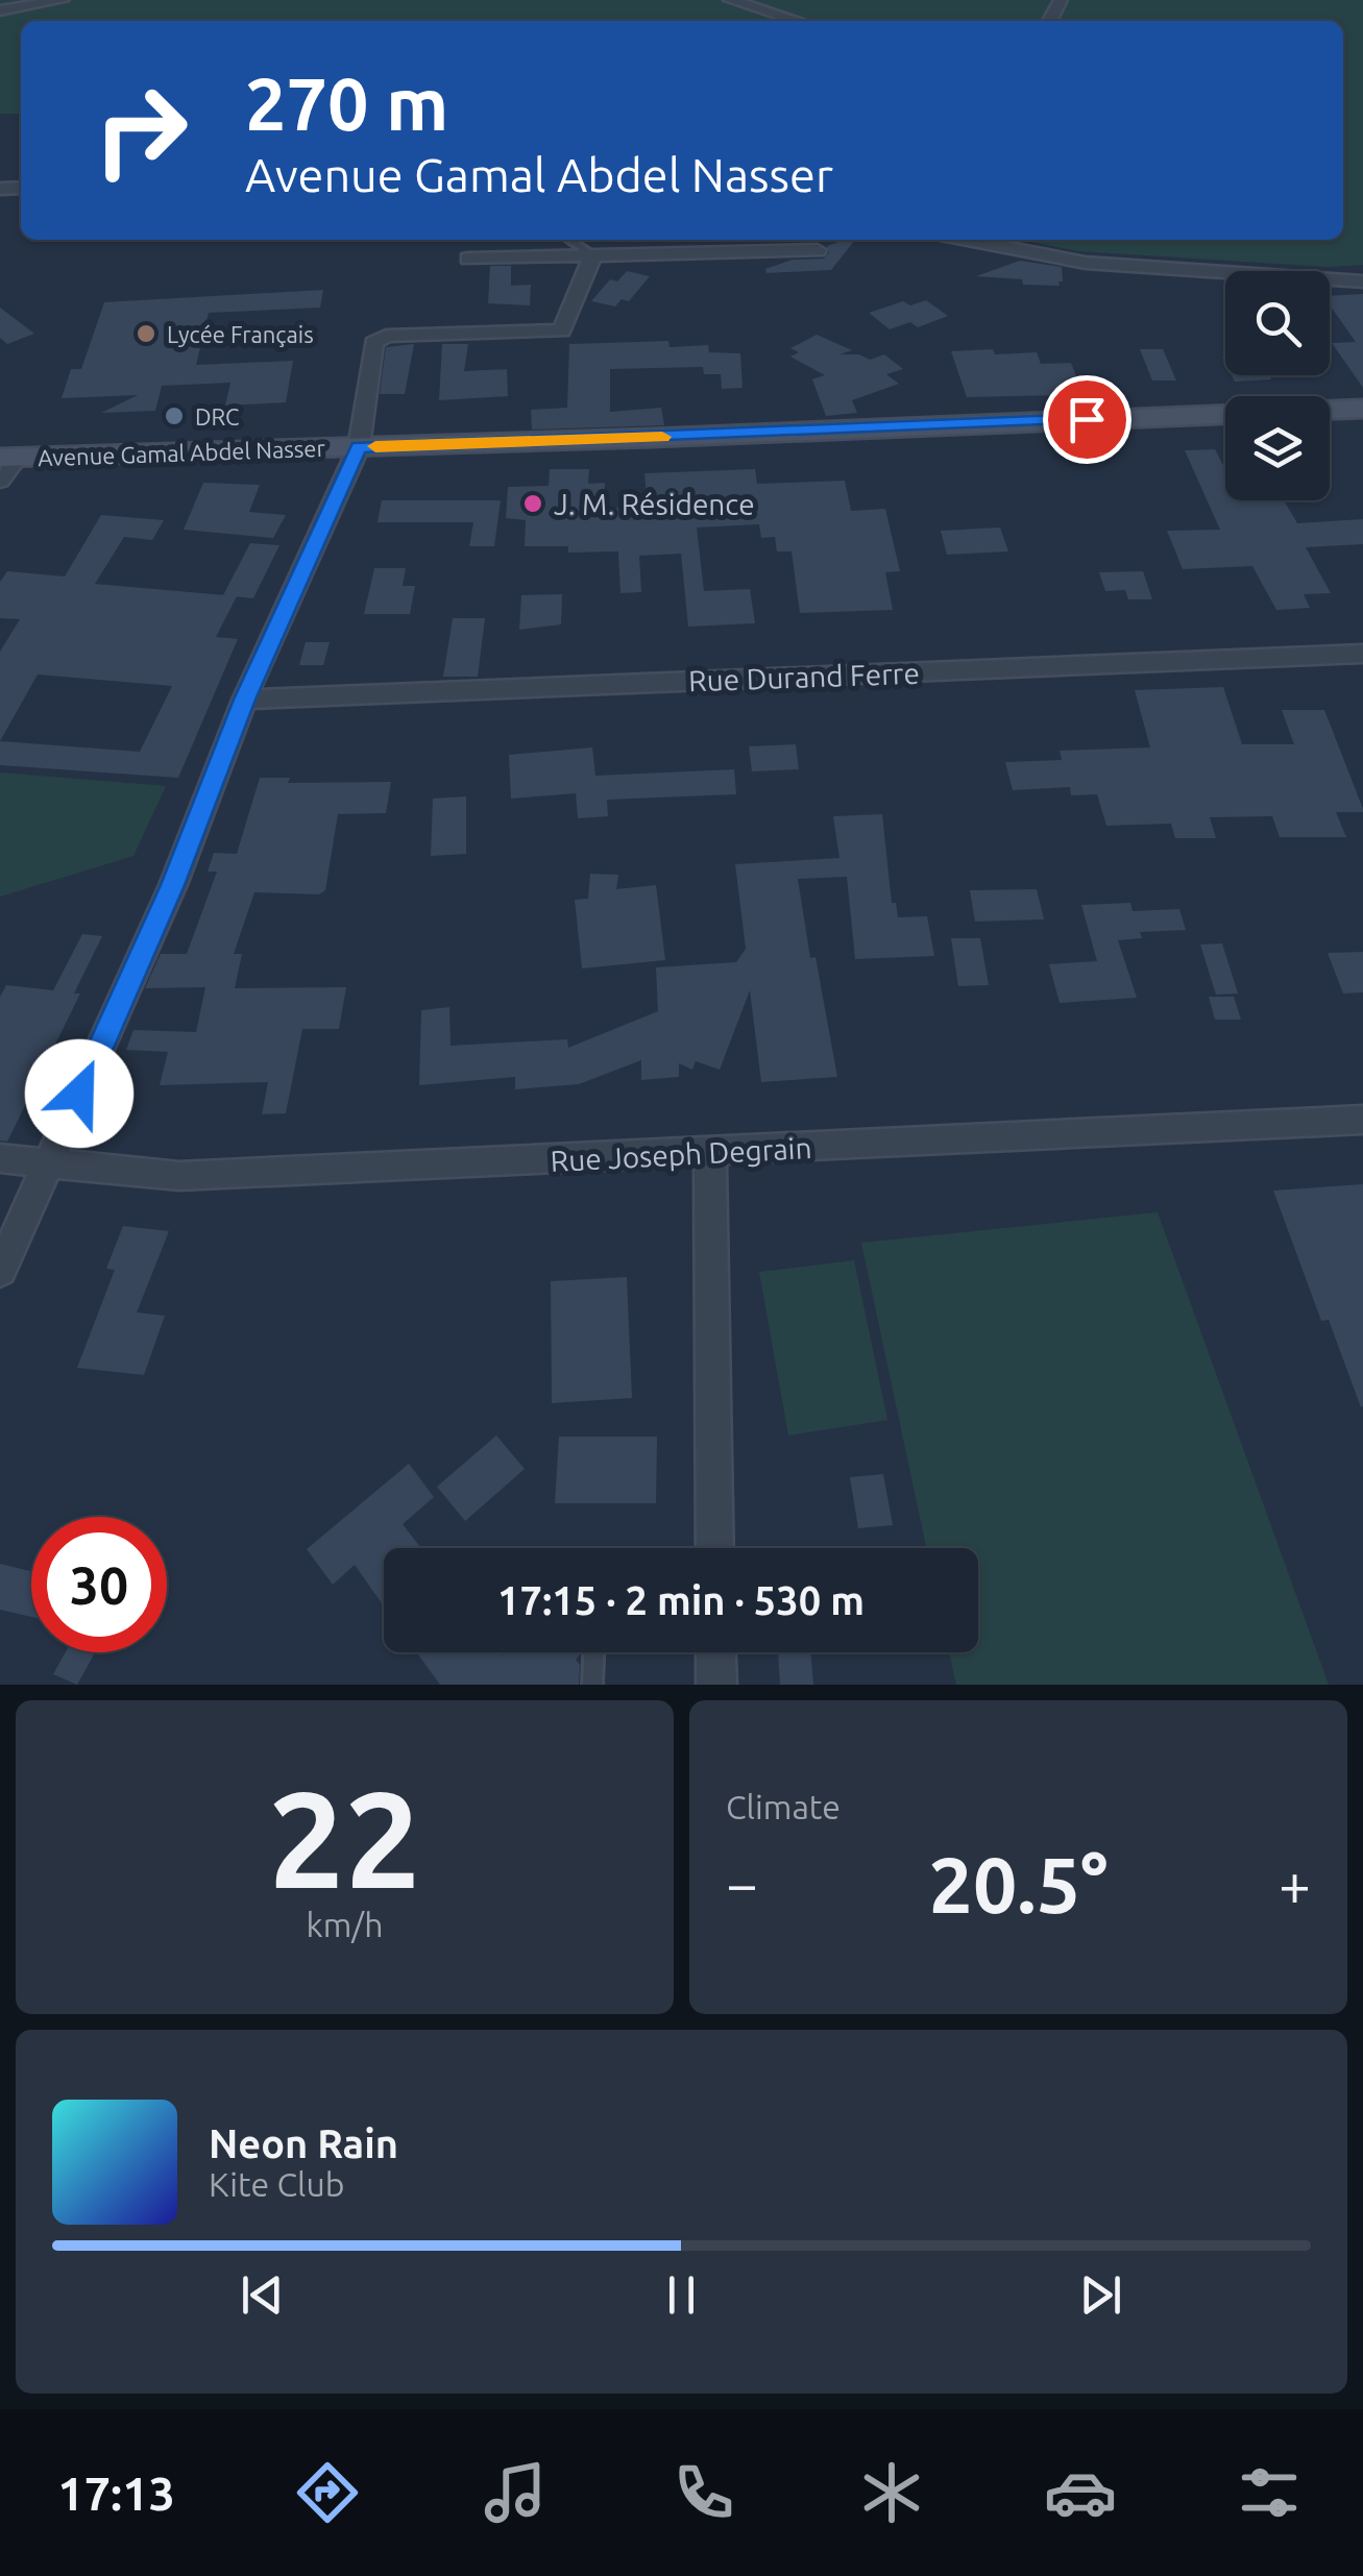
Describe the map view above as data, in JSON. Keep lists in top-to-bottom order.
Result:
{
  "streets": {
    "street": ["Avenue Gamal Abdel Nasser", "Rue Durand Ferre", "Rue Joseph Degrain"]
  },
  "places": ["Lycée Français", "DRC", "J. M. Résidence"],
  "page": {
    "turn": ["270 m", "Avenue Gamal Abdel Nasser"],
    "limit": "30",
    "trip": "17:15 · 2 min · 530 m",
    "tile": [
      ["22", "km/h"],
      "Climate"
    ],
    "heat": ["−", "20.5°", "+"],
    "song": ["Neon Rain", "Kite Club"],
    "tabs": "17:13"
  }
}
